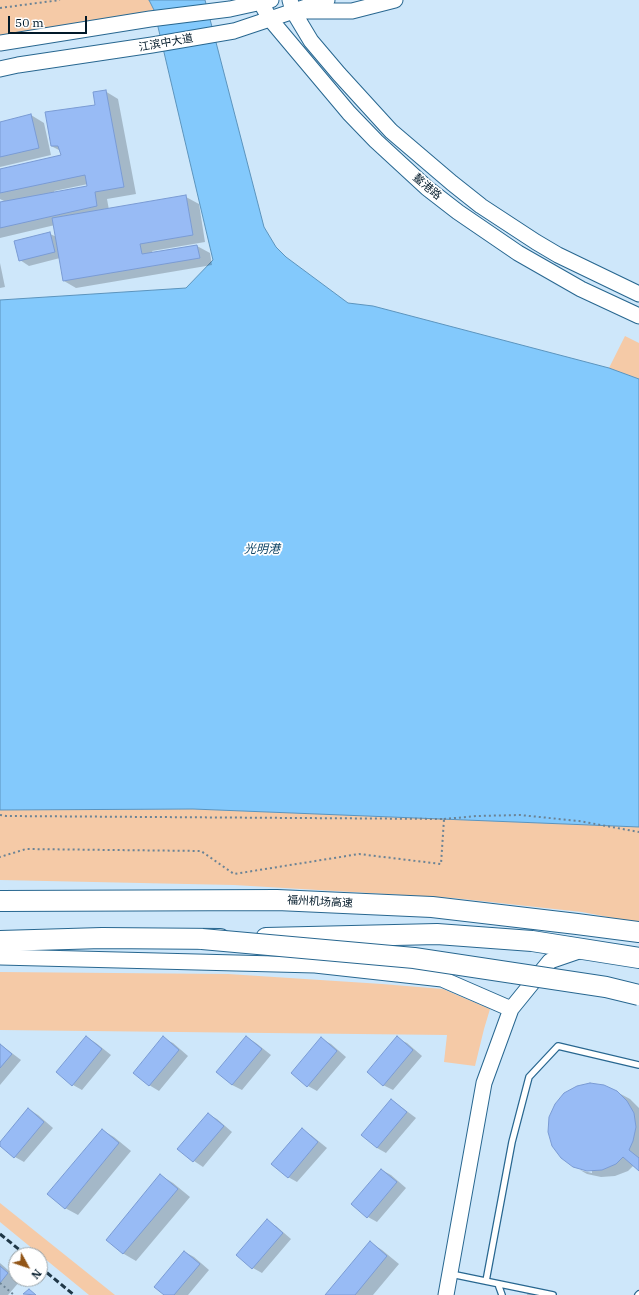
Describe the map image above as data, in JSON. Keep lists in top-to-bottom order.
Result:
{
  "streets": {
    "highway": ["福州机场高速"],
    "main road": ["江滨中大道", "鳌港路"]
  },
  "crossings": [
    ["江滨中大道", "鳌港路"]
  ],
  "water": ["光明港"],
  "scale_bar": "50 m",
  "north": "bottom right"
}
